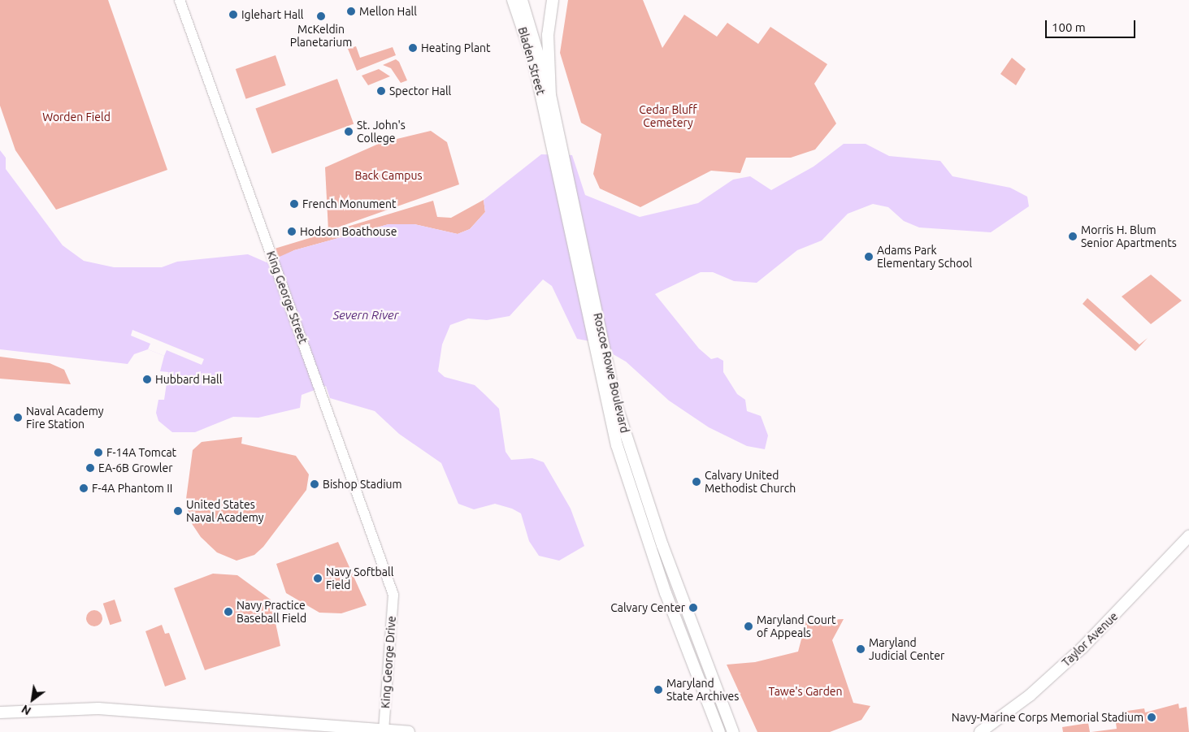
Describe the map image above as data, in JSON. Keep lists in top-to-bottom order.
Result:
{
  "streets": {
    "main road": [
      "Bladen Street",
      "King George Street",
      "Roscoe Rowe Boulevard",
      "Taylor Avenue",
      "King George Drive"
    ]
  },
  "crossings": [
    ["Bladen Street", "Roscoe Rowe Boulevard"],
    ["King George Street", "King George Drive"]
  ],
  "water": ["Severn River"],
  "parks": [
    "Cedar Bluff Cemetery",
    "Worden Field",
    "Back Campus",
    "Tawe's Garden"
  ],
  "places": [
    "Mellon Hall",
    "Iglehart Hall",
    "McKeldin Planetarium",
    "Heating Plant",
    "Spector Hall",
    "St. John's College",
    "French Monument",
    "Hodson Boathouse",
    "Morris H. Blum Senior Apartments",
    "Adams Park Elementary School",
    "Hubbard Hall",
    "Naval Academy Fire Station",
    "F-14A Tomcat",
    "EA-6B Growler",
    "Calvary United Methodist Church",
    "Bishop Stadium",
    "F-4A Phantom II",
    "United States Naval Academy",
    "Navy Softball Field",
    "Calvary Center",
    "Navy Practice Baseball Field",
    "Maryland Court of Appeals",
    "Maryland Judicial Center",
    "Maryland State Archives",
    "Navy-Marine Corps Memorial Stadium"
  ],
  "scale_bar": "100 m",
  "north": "bottom left"
}
